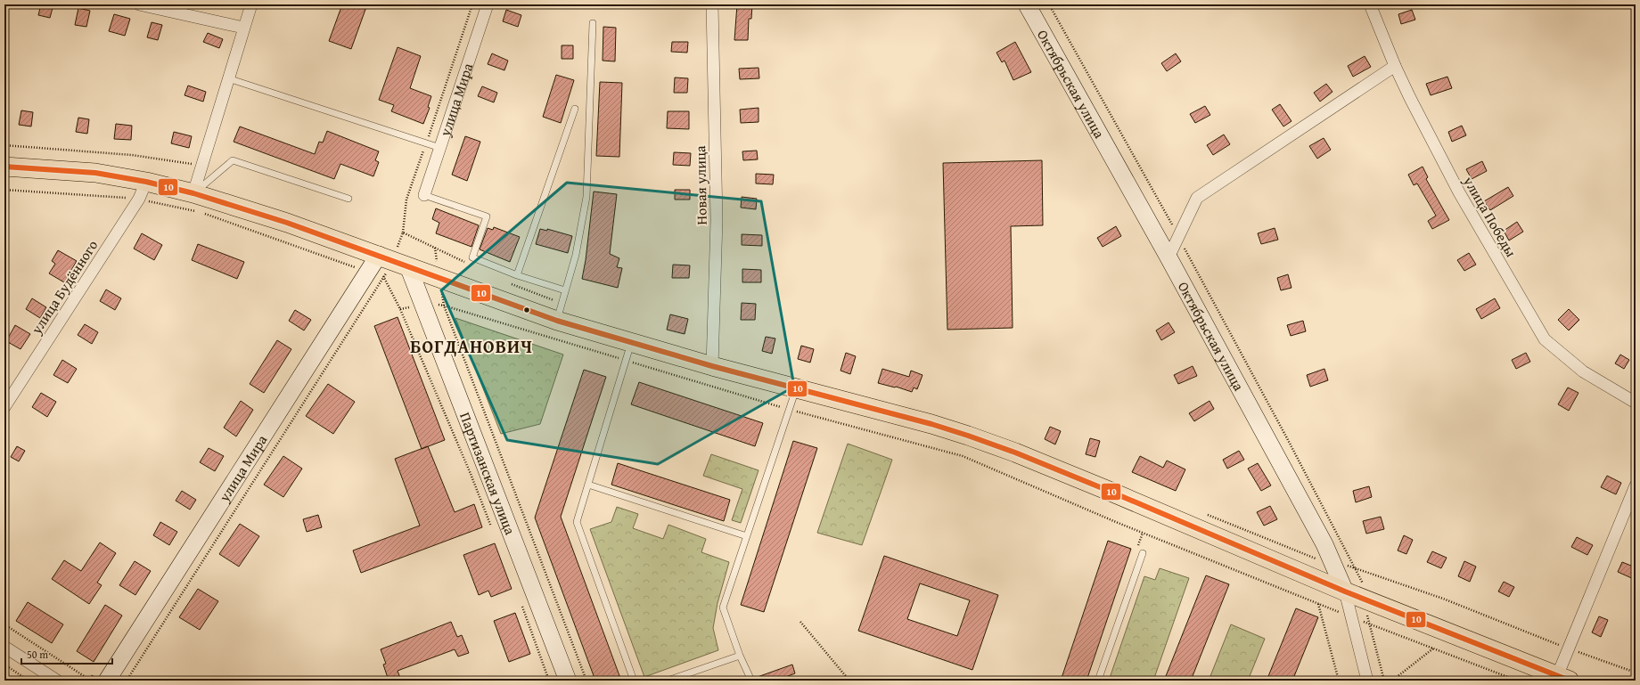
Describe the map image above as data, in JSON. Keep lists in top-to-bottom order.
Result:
{
  "streets": {
    "main road": ["Октябрьская улица", "улица Мира", "Партизанская улица"],
    "street": ["Новая улица", "улица Победы", "улица Будённого"]
  },
  "districts": ["БОГДАНОВИЧ"],
  "lines": ["transit line 10"],
  "scale_bar": "50 m"
}
